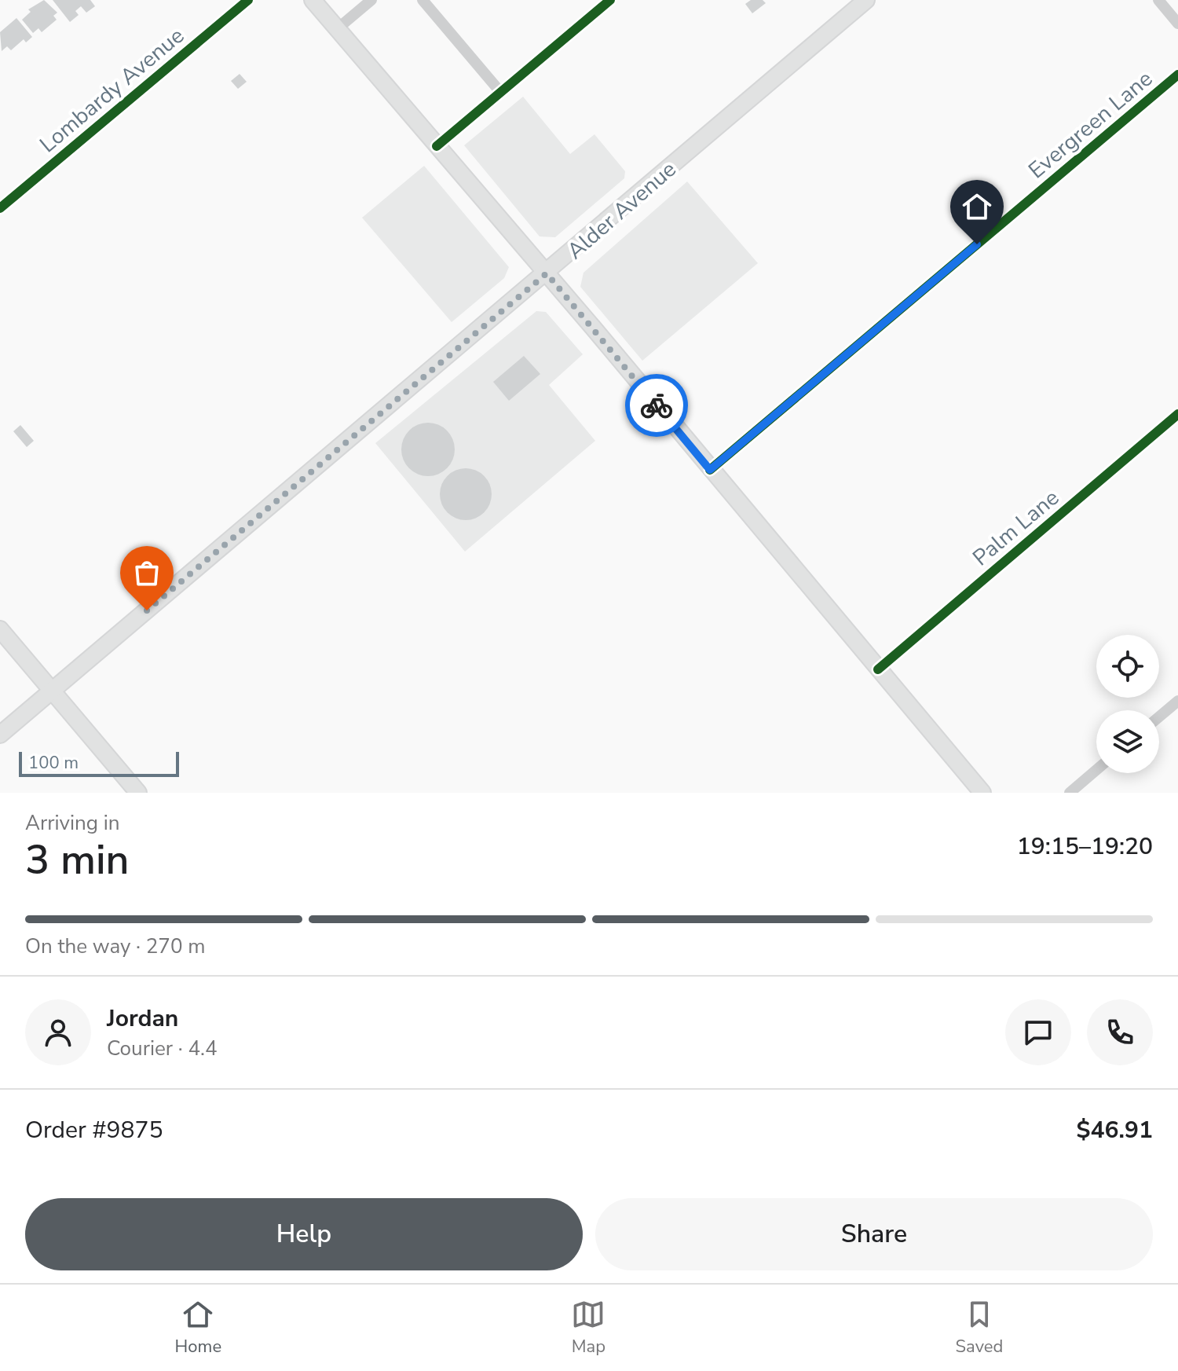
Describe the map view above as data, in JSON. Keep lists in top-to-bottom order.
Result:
{
  "streets": {
    "main road": ["Alder Avenue"],
    "street": ["Lombardy Avenue", "Evergreen Lane", "Palm Lane"]
  },
  "scale_bar": "100 m",
  "page": {
    "scale": "100 m",
    "heading": ["3 min", "Arriving in", "19:15–19:20"],
    "panel": [
      "Jordan",
      "Courier · 4.4",
      "Order #9875",
      "$46.91"
    ],
    "bar": "On the way · 270 m",
    "buttons": ["Help", "Share"],
    "tabs": ["Home", "Map", "Saved"]
  }
}
